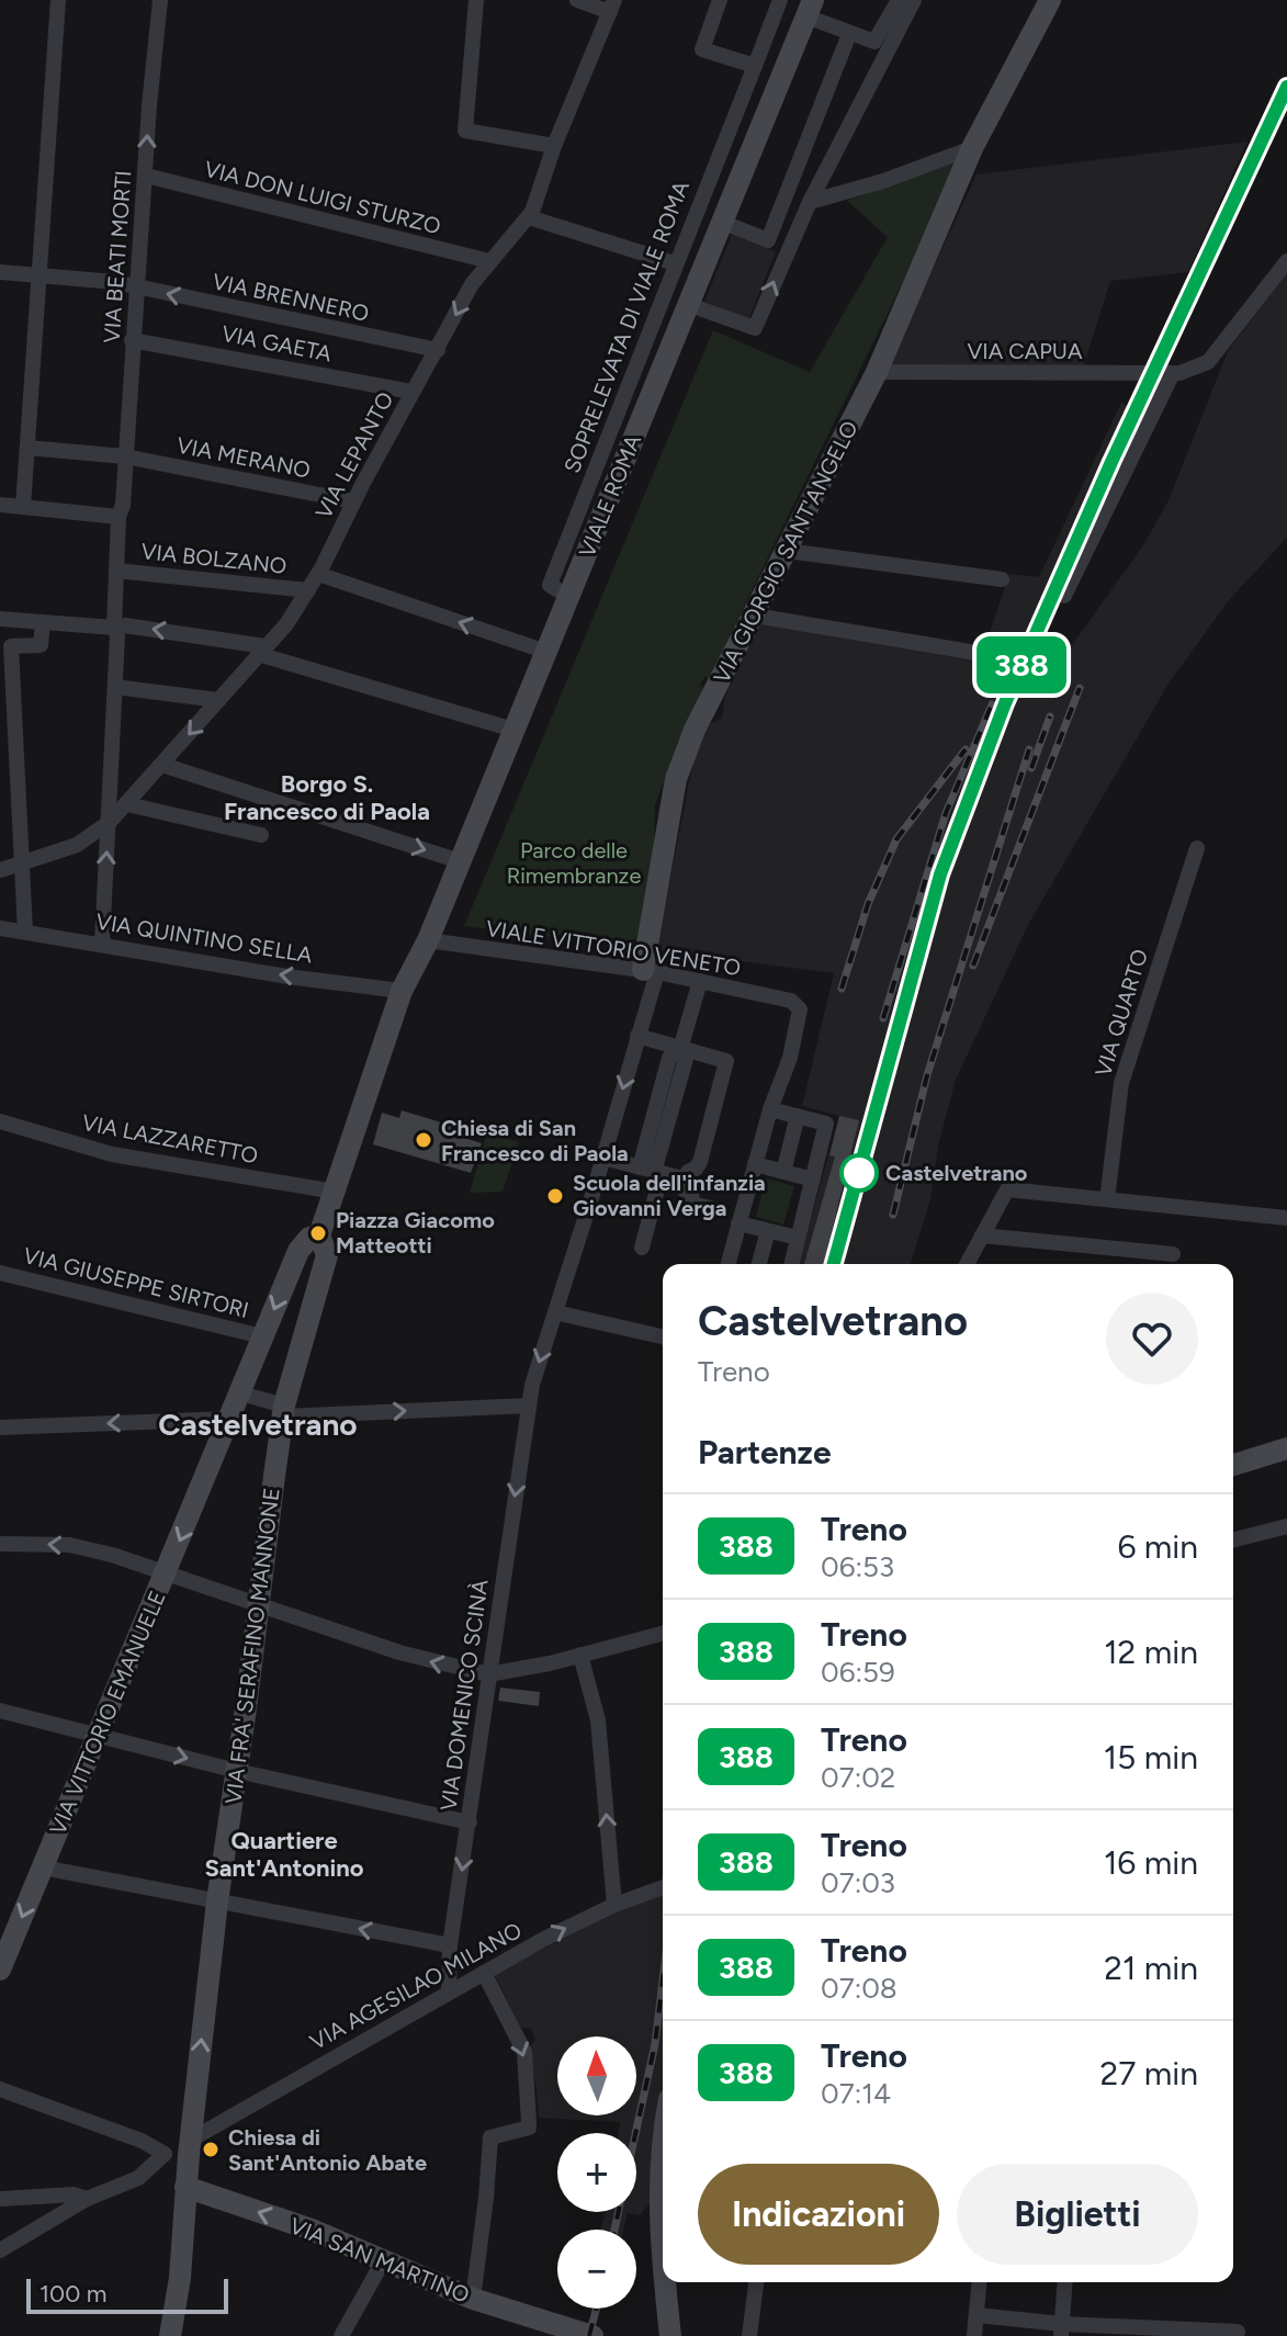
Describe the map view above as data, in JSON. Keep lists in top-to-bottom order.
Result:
{
  "streets": {
    "main road": [
      "VIALE ROMA",
      "VIA GIORGIO SANT'ANGELO",
      "VIA FRA' SERAFINO MANNONE",
      "VIA VITTORIO EMANUELE",
      "VIA SAN MARTINO"
    ],
    "street": [
      "VIA DON LUIGI STURZO",
      "VIA BEATI MORTI",
      "VIA BRENNERO",
      "SOPRELEVATA DI VIALE ROMA",
      "VIA GAETA",
      "VIA CAPUA",
      "VIA LEPANTO",
      "VIA MERANO",
      "VIA BOLZANO",
      "VIA QUINTINO SELLA",
      "VIALE VITTORIO VENETO",
      "VIA QUARTO",
      "VIA LAZZARETTO",
      "VIA GIUSEPPE SIRTORI",
      "VIA DOMENICO SCINÀ",
      "VIA AGESILAO MILANO"
    ]
  },
  "crossings": [
    ["VIA DON LUIGI STURZO", "VIA BEATI MORTI"],
    ["VIA DON LUIGI STURZO", "VIA LEPANTO"],
    ["VIA BEATI MORTI", "VIA BRENNERO"],
    ["VIA BEATI MORTI", "VIA GAETA"],
    ["VIA BEATI MORTI", "VIA MERANO"],
    ["VIA BEATI MORTI", "VIA BOLZANO"],
    ["VIA BRENNERO", "VIA LEPANTO"],
    ["SOPRELEVATA DI VIALE ROMA", "VIALE ROMA"],
    ["VIA GAETA", "VIA LEPANTO"],
    ["VIA CAPUA", "VIA GIORGIO SANT'ANGELO"],
    ["VIA LEPANTO", "VIA MERANO"],
    ["VIA LEPANTO", "VIA BOLZANO"],
    ["VIALE ROMA", "VIA QUINTINO SELLA"],
    ["VIALE ROMA", "VIALE VITTORIO VENETO"],
    ["VIA GIORGIO SANT'ANGELO", "VIALE VITTORIO VENETO"],
    ["VIA GIORGIO SANT'ANGELO", "VIA DOMENICO SCINÀ"],
    ["VIALE VITTORIO VENETO", "VIA DOMENICO SCINÀ"],
    ["VIA FRA' SERAFINO MANNONE", "VIA AGESILAO MILANO"],
    ["VIA FRA' SERAFINO MANNONE", "VIA SAN MARTINO"],
    ["VIA DOMENICO SCINÀ", "VIA AGESILAO MILANO"],
    ["VIA AGESILAO MILANO", "VIA SAN MARTINO"]
  ],
  "one_way": [
    "VIA BRENNERO",
    "VIA QUINTINO SELLA",
    "VIA DOMENICO SCINÀ",
    "VIA VITTORIO EMANUELE",
    "VIA SAN MARTINO"
  ],
  "districts": ["Borgo S. Francesco di Paola", "Castelvetrano", "Quartiere Sant'Antonino"],
  "parks": ["Parco delle Rimembranze"],
  "places": [
    "Chiesa di San Francesco di Paola",
    "Castelvetrano",
    "Scuola dell'infanzia Giovanni Verga",
    "Piazza Giacomo Matteotti",
    "Chiesa di Sant'Antonio Abate"
  ],
  "scale_bar": "100 m",
  "north": "top",
  "page": {
    "on_map": "388",
    "heading": [
      ["Castelvetrano", "Treno"],
      "Partenze"
    ],
    "list": [
      {
        "mark": "388",
        "name": "Treno",
        "note": "06:53",
        "value": "6 min"
      },
      {
        "mark": "388",
        "name": "Treno",
        "note": "06:59",
        "value": "12 min"
      },
      {
        "mark": "388",
        "name": "Treno",
        "note": "07:02",
        "value": "15 min"
      },
      {
        "mark": "388",
        "name": "Treno",
        "note": "07:03",
        "value": "16 min"
      },
      {
        "mark": "388",
        "name": "Treno",
        "note": "07:08",
        "value": "21 min"
      },
      {
        "mark": "388",
        "name": "Treno",
        "note": "07:14",
        "value": "27 min"
      }
    ],
    "map_buttons": ["+", "−"],
    "buttons": ["Indicazioni", "Biglietti"],
    "scale": "100 m"
  }
}
